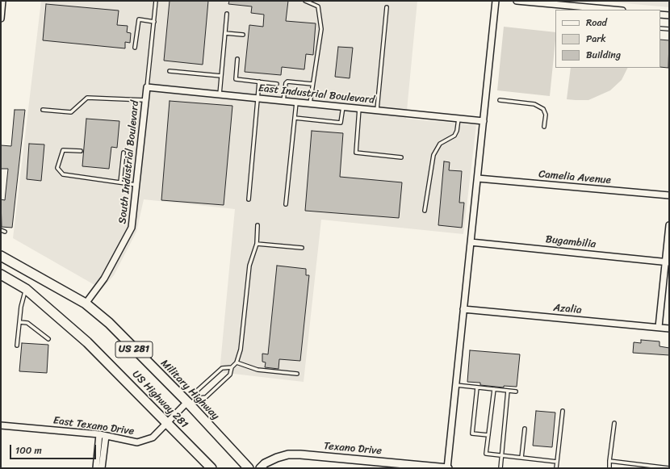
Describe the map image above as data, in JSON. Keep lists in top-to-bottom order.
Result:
{
  "streets": {
    "main road": ["US 281", "Military Highway", "US Highway 281"],
    "street": [
      "East Industrial Boulevard",
      "South Industrial Boulevard",
      "Camelia Avenue",
      "Bugambilia",
      "Azalia",
      "East Texano Drive",
      "Texano Drive"
    ]
  },
  "crossings": [
    ["East Industrial Boulevard", "South Industrial Boulevard"],
    ["South Industrial Boulevard", "Military Highway"],
    ["Military Highway", "East Texano Drive"],
    ["US Highway 281", "East Texano Drive"]
  ],
  "legend": ["Road", "Park", "Building"],
  "scale_bar": "100 m"
}
